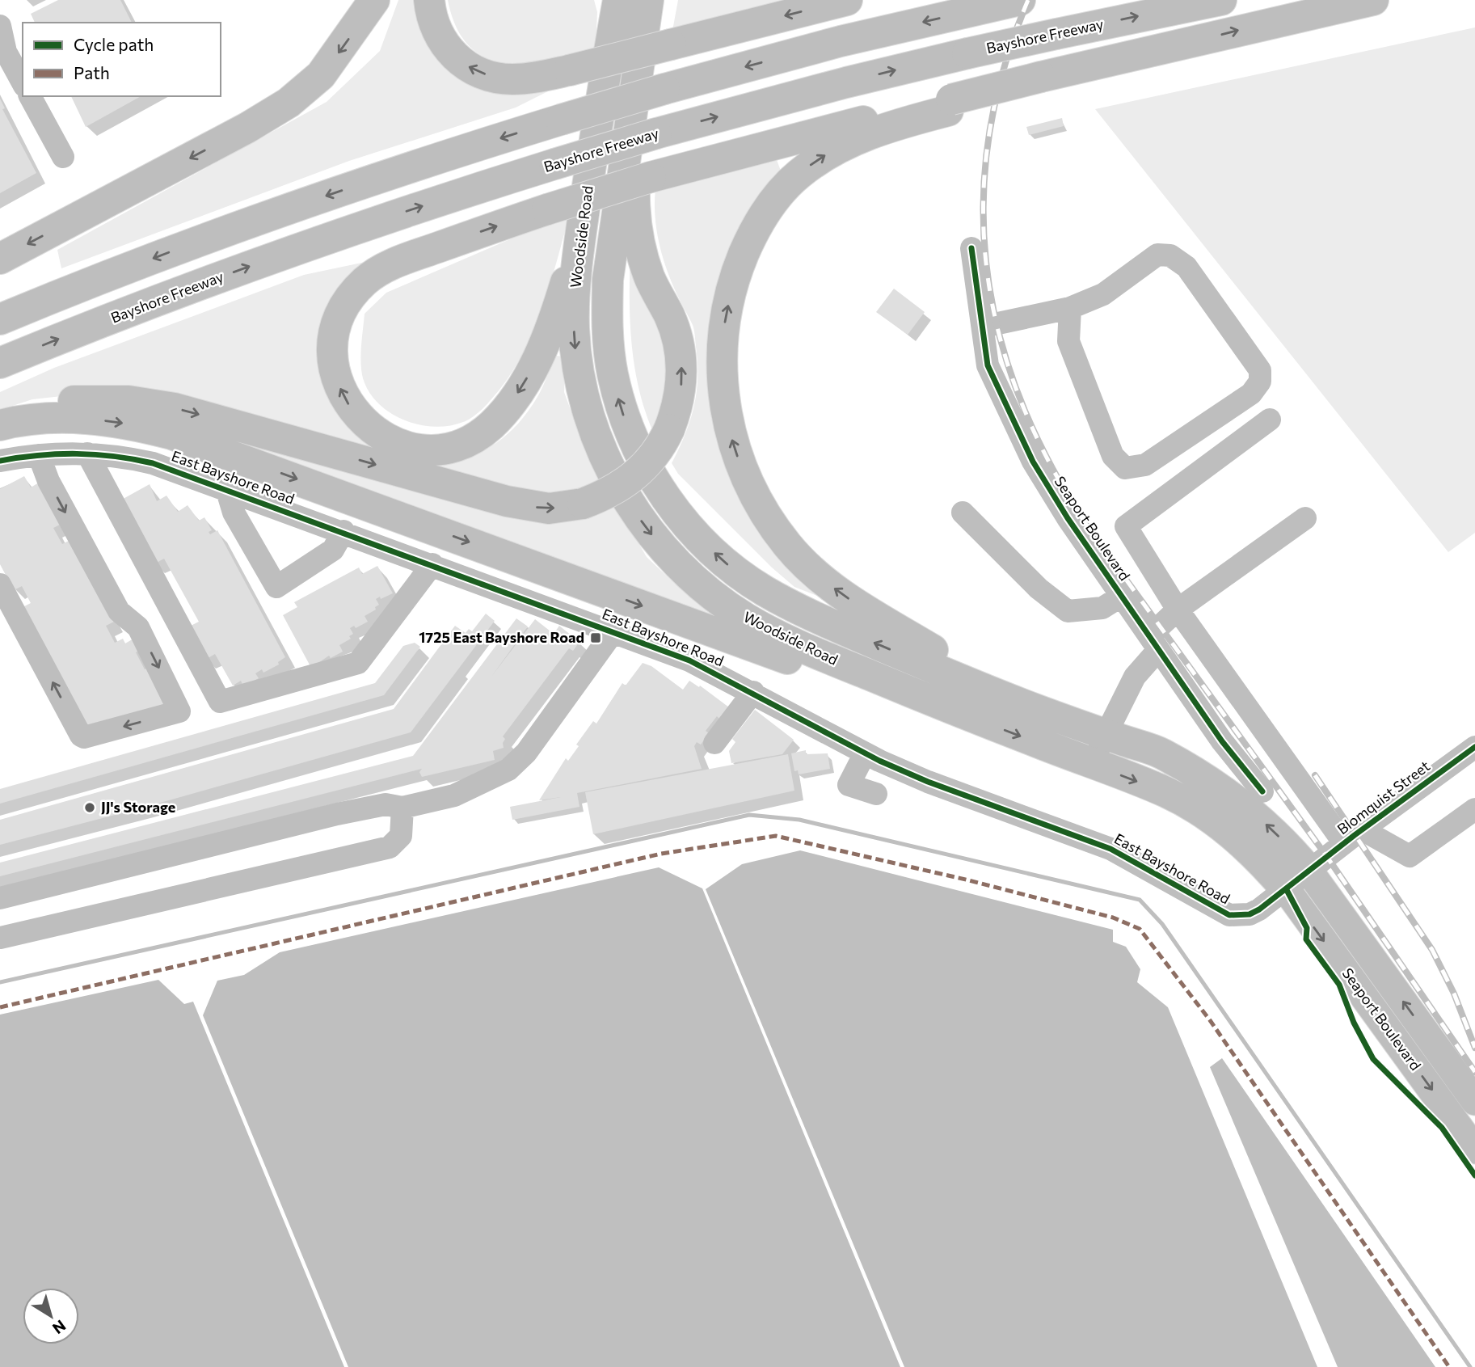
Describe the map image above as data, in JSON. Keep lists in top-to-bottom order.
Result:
{
  "streets": {
    "highway": ["Bayshore Freeway", "Woodside Road"],
    "main road": ["Seaport Boulevard"],
    "street": ["East Bayshore Road", "Blomquist Street"]
  },
  "crossings": [
    ["Woodside Road", "East Bayshore Road"],
    ["Woodside Road", "Seaport Boulevard"],
    ["Woodside Road", "Blomquist Street"],
    ["East Bayshore Road", "Seaport Boulevard"],
    ["East Bayshore Road", "Blomquist Street"],
    ["Seaport Boulevard", "Blomquist Street"]
  ],
  "places": {
    "transit": ["1725 East Bayshore Road"],
    "other": ["JJ's Storage"]
  },
  "legend": ["Cycle path", "Path"],
  "north": "bottom right"
}
